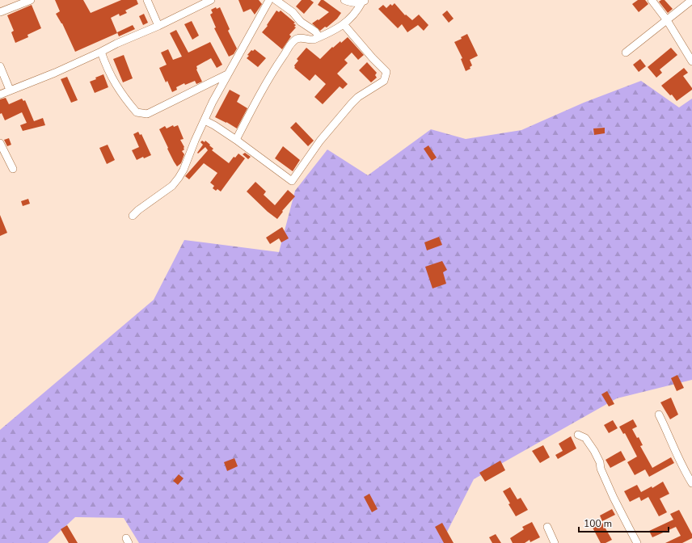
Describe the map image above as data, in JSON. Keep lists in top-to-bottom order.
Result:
{
  "scale_bar": "100 m"
}
